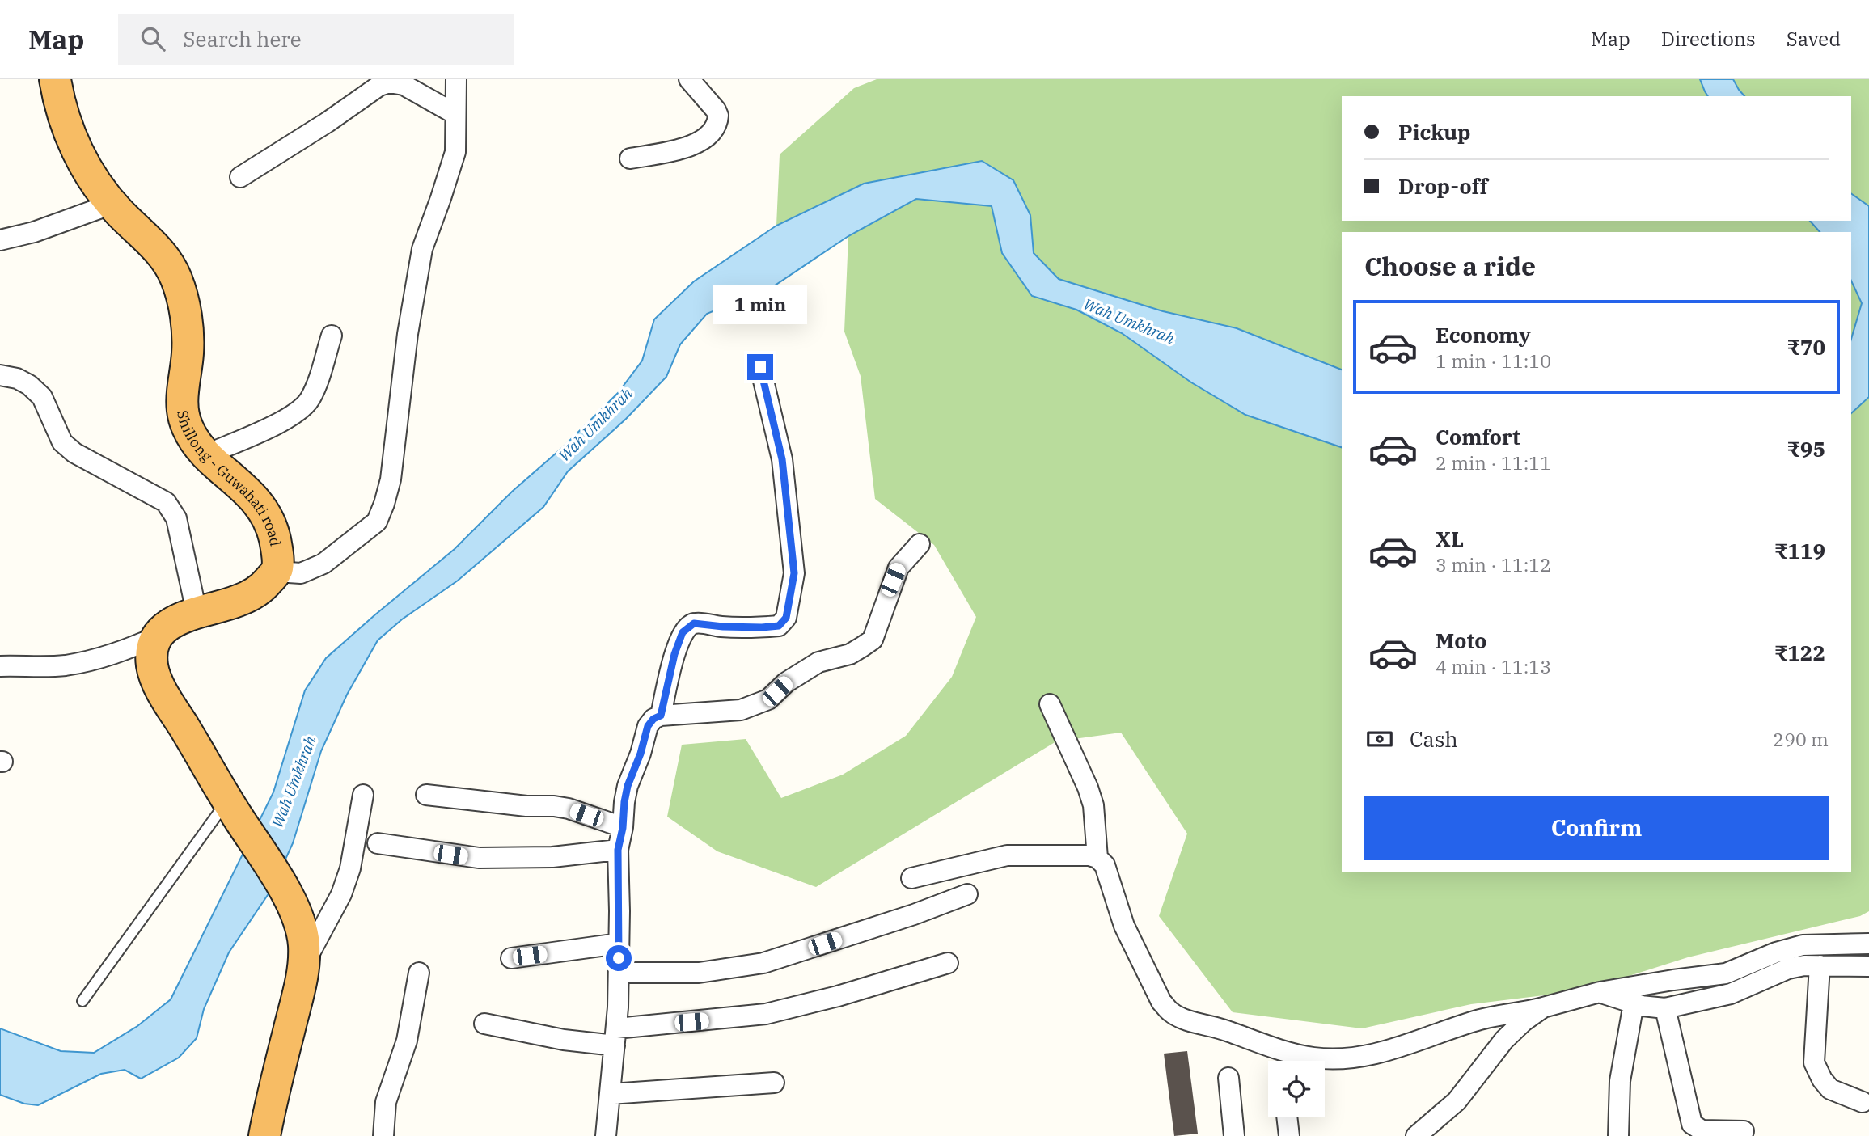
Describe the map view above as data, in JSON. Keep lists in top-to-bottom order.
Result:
{
  "streets": {
    "highway": ["Shillong - Guwahati road"]
  },
  "water": ["Wah Umkhrah"],
  "page": {
    "header": "Map",
    "search": "Search here",
    "nav": ["Map", "Directions", "Saved"],
    "banner": ["Pickup", "Drop-off"],
    "heading": "Choose a ride",
    "bubble": "1 min",
    "list": [
      {
        "name": "Economy",
        "note": "1 min · 11:10",
        "value": "₹70"
      },
      {
        "name": "Comfort",
        "note": "2 min · 11:11",
        "value": "₹95"
      },
      {
        "name": "XL",
        "note": "3 min · 11:12",
        "value": "₹119"
      },
      {
        "name": "Moto",
        "note": "4 min · 11:13",
        "value": "₹122"
      }
    ],
    "pay": ["Cash", "290 m"],
    "buttons": "Confirm"
  }
}
